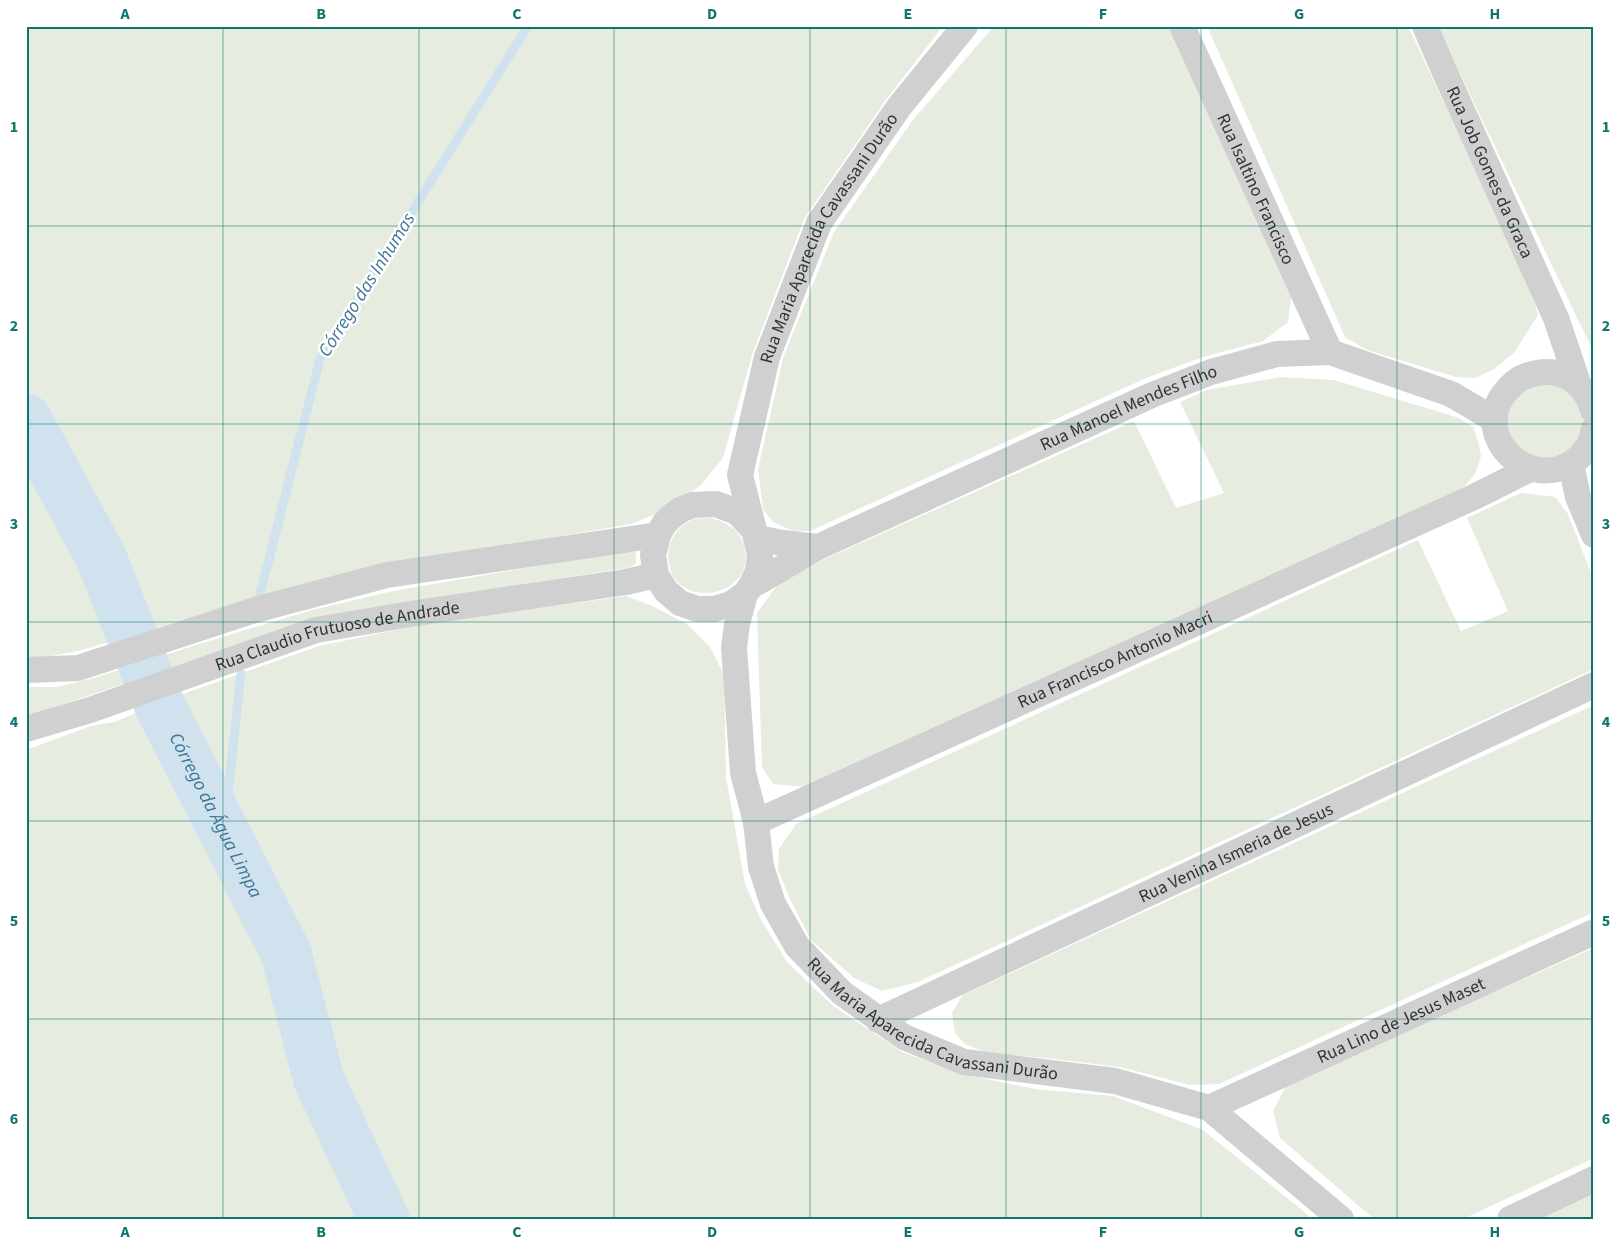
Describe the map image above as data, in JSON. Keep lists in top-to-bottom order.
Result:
{
  "streets": {
    "street": [
      "Rua Job Gomes da Graca",
      "Rua Isaltino Francisco",
      "Rua Maria Aparecida Cavassani Durão",
      "Rua Manoel Mendes Filho",
      "Rua Claudio Frutuoso de Andrade",
      "Rua Francisco Antonio Macri",
      "Rua Venina Ismeria de Jesus",
      "Rua Lino de Jesus Maset"
    ]
  },
  "crossings": [
    ["Rua Job Gomes da Graca", "Rua Manoel Mendes Filho"],
    ["Rua Job Gomes da Graca", "Rua Francisco Antonio Macri"],
    ["Rua Isaltino Francisco", "Rua Manoel Mendes Filho"],
    ["Rua Maria Aparecida Cavassani Durão", "Rua Manoel Mendes Filho"],
    ["Rua Maria Aparecida Cavassani Durão", "Rua Claudio Frutuoso de Andrade"],
    ["Rua Maria Aparecida Cavassani Durão", "Rua Francisco Antonio Macri"],
    ["Rua Maria Aparecida Cavassani Durão", "Rua Venina Ismeria de Jesus"],
    ["Rua Maria Aparecida Cavassani Durão", "Rua Lino de Jesus Maset"],
    ["Rua Manoel Mendes Filho", "Rua Claudio Frutuoso de Andrade"],
    ["Rua Manoel Mendes Filho", "Rua Francisco Antonio Macri"]
  ],
  "water": ["Córrego das Inhumas", "Córrego da Água Limpa"],
  "grid": {
    "columns": [
      "A",
      "B",
      "C",
      "D",
      "E",
      "F",
      "G",
      "H"
    ],
    "rows": [
      "1",
      "2",
      "3",
      "4",
      "5",
      "6"
    ]
  }
}
